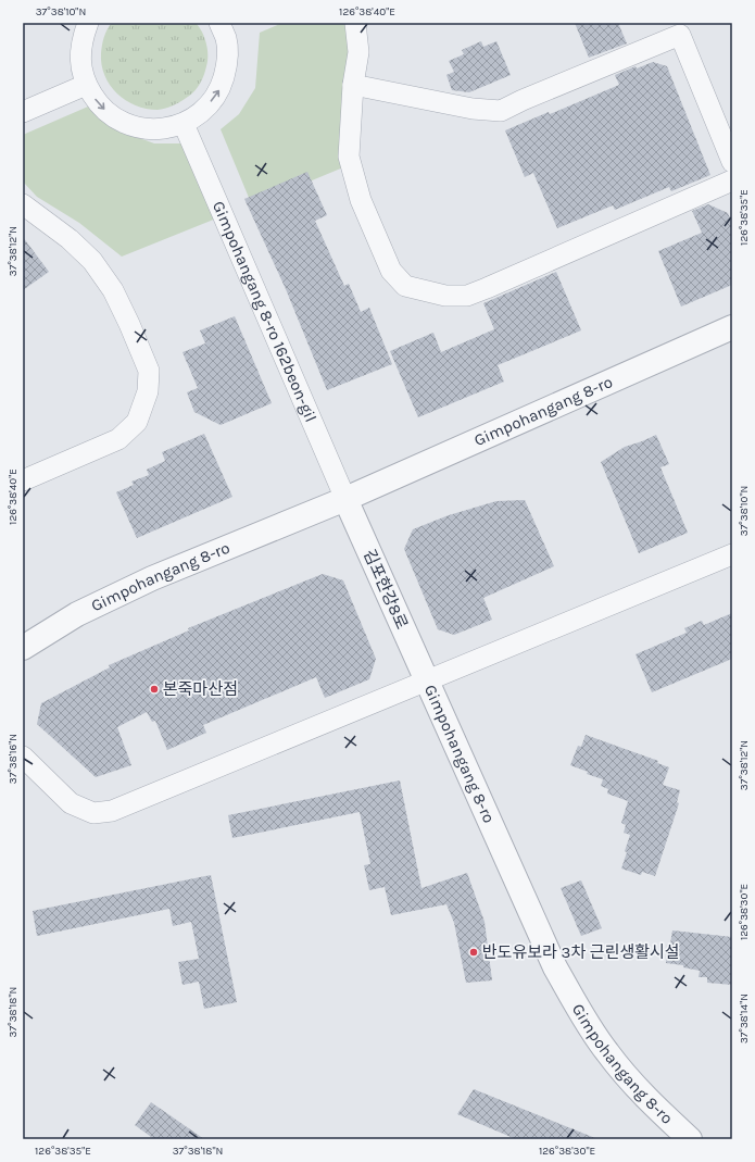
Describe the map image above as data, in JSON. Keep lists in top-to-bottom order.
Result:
{
  "streets": {
    "street": ["Gimpohangang 8-ro 162beon-gil", "Gimpohangang 8-ro", "김포한강8로"]
  },
  "crossings": [
    ["Gimpohangang 8-ro 162beon-gil", "Gimpohangang 8-ro"],
    ["Gimpohangang 8-ro 162beon-gil", "김포한강8로"],
    ["Gimpohangang 8-ro", "김포한강8로"]
  ],
  "places": ["본죽마산점", "반도유보라 3차 근린생활시설"],
  "coordinates": [
    "37°38'10\"N",
    "126°38'40\"E",
    "126°38'35\"E",
    "37°38'12\"N",
    "37°38'16\"N",
    "126°38'30\"E",
    "37°38'18\"N",
    "37°38'14\"N"
  ]
}
